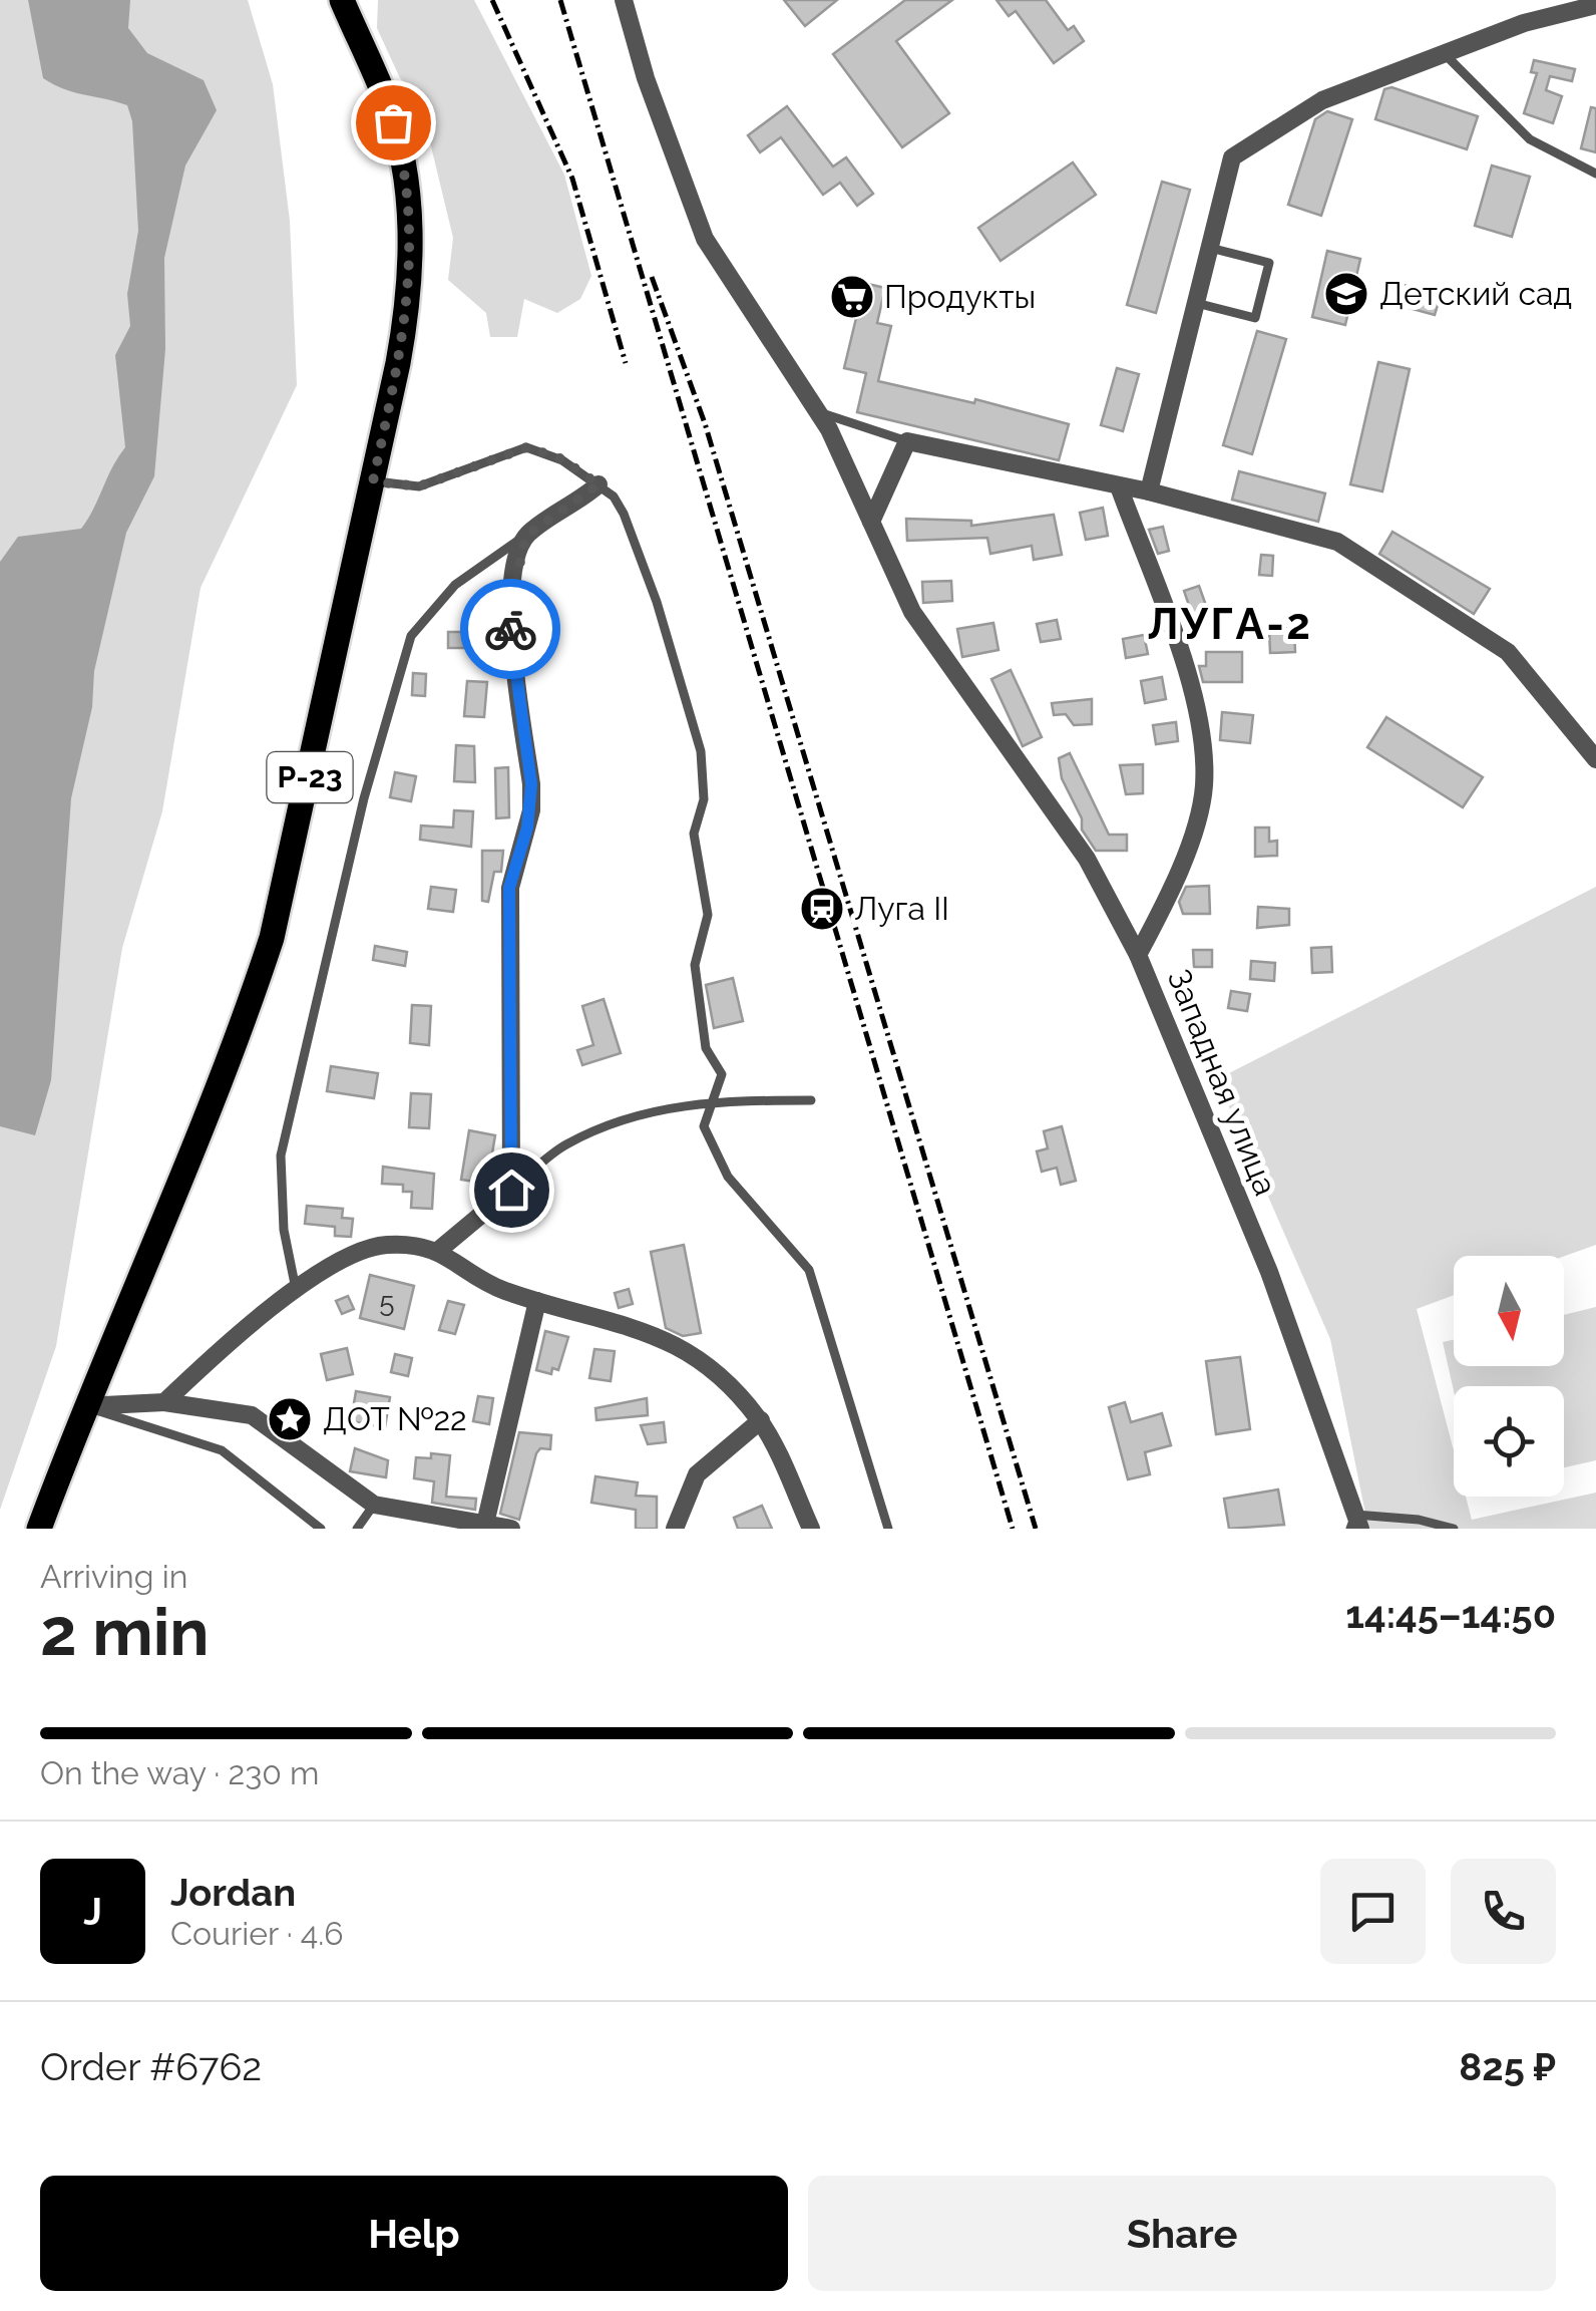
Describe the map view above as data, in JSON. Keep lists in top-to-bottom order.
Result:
{
  "streets": {
    "main road": ["Р-23"],
    "street": ["Западная улица"]
  },
  "districts": ["ЛУГА-2"],
  "places": {
    "school or university": ["Детский сад"],
    "supermarket": ["Продукты"],
    "station": ["Луга II"],
    "place": ["ДОТ №22"]
  },
  "house_numbers": ["5"],
  "north": "bottom",
  "page": {
    "heading": ["2 min", "Arriving in", "14:45–14:50"],
    "panel": [
      "Jordan",
      "Courier · 4.6",
      "Order #6762",
      "825 ₽"
    ],
    "bar": "On the way · 230 m",
    "round": "J",
    "buttons": ["Help", "Share"]
  }
}
